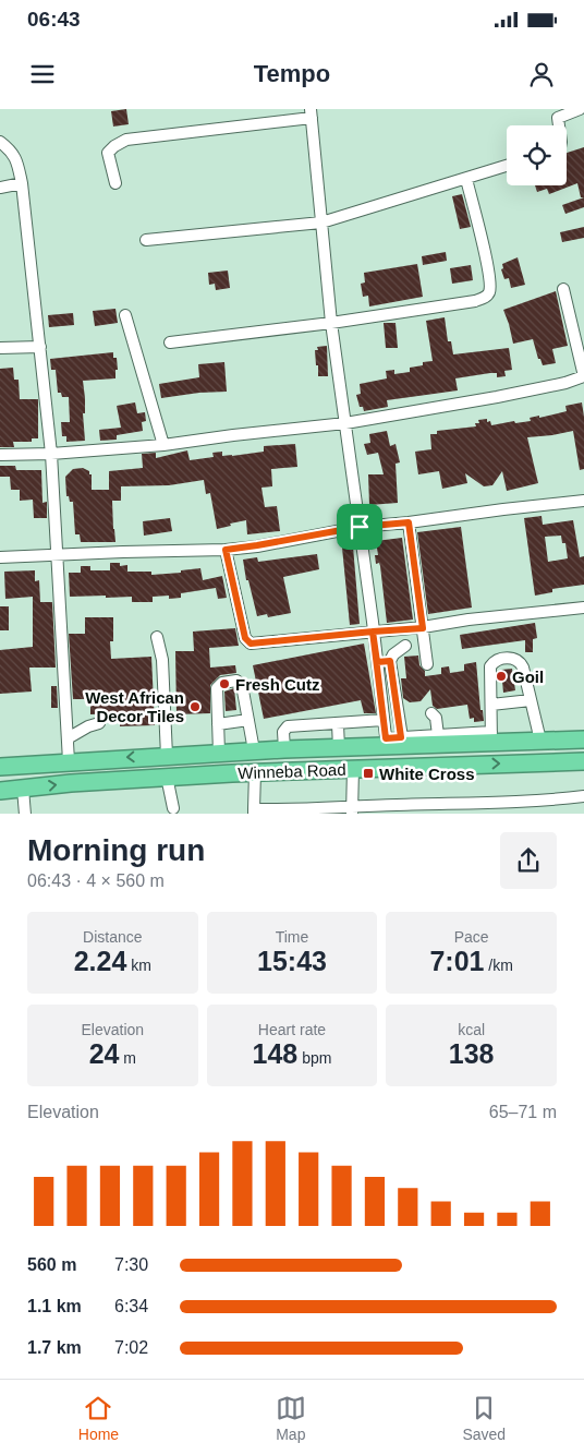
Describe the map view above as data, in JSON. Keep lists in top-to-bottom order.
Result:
{
  "streets": {
    "highway": ["Winneba Road"]
  },
  "places": {
    "other": ["Goil", "Fresh Cutz", "West African Decor Tiles"],
    "transit": ["White Cross"]
  },
  "page": {
    "status": "06:43",
    "header": "Tempo",
    "heading": ["Morning run", "06:43 · 4 × 560 m"],
    "stats": [
      ["Distance", "2.24 km"],
      ["Time", "15:43"],
      ["Pace", "7:01 /km"],
      ["Elevation", "24 m"],
      ["Heart rate", "148 bpm"],
      ["kcal", "138"]
    ],
    "chart": ["Elevation", "65–71 m"],
    "list": [
      {
        "name": "560 m",
        "note": "7:30"
      },
      {
        "name": "1.1 km",
        "note": "6:34"
      },
      {
        "name": "1.7 km",
        "note": "7:02"
      }
    ],
    "tabs": ["Home", "Map", "Saved"]
  }
}
